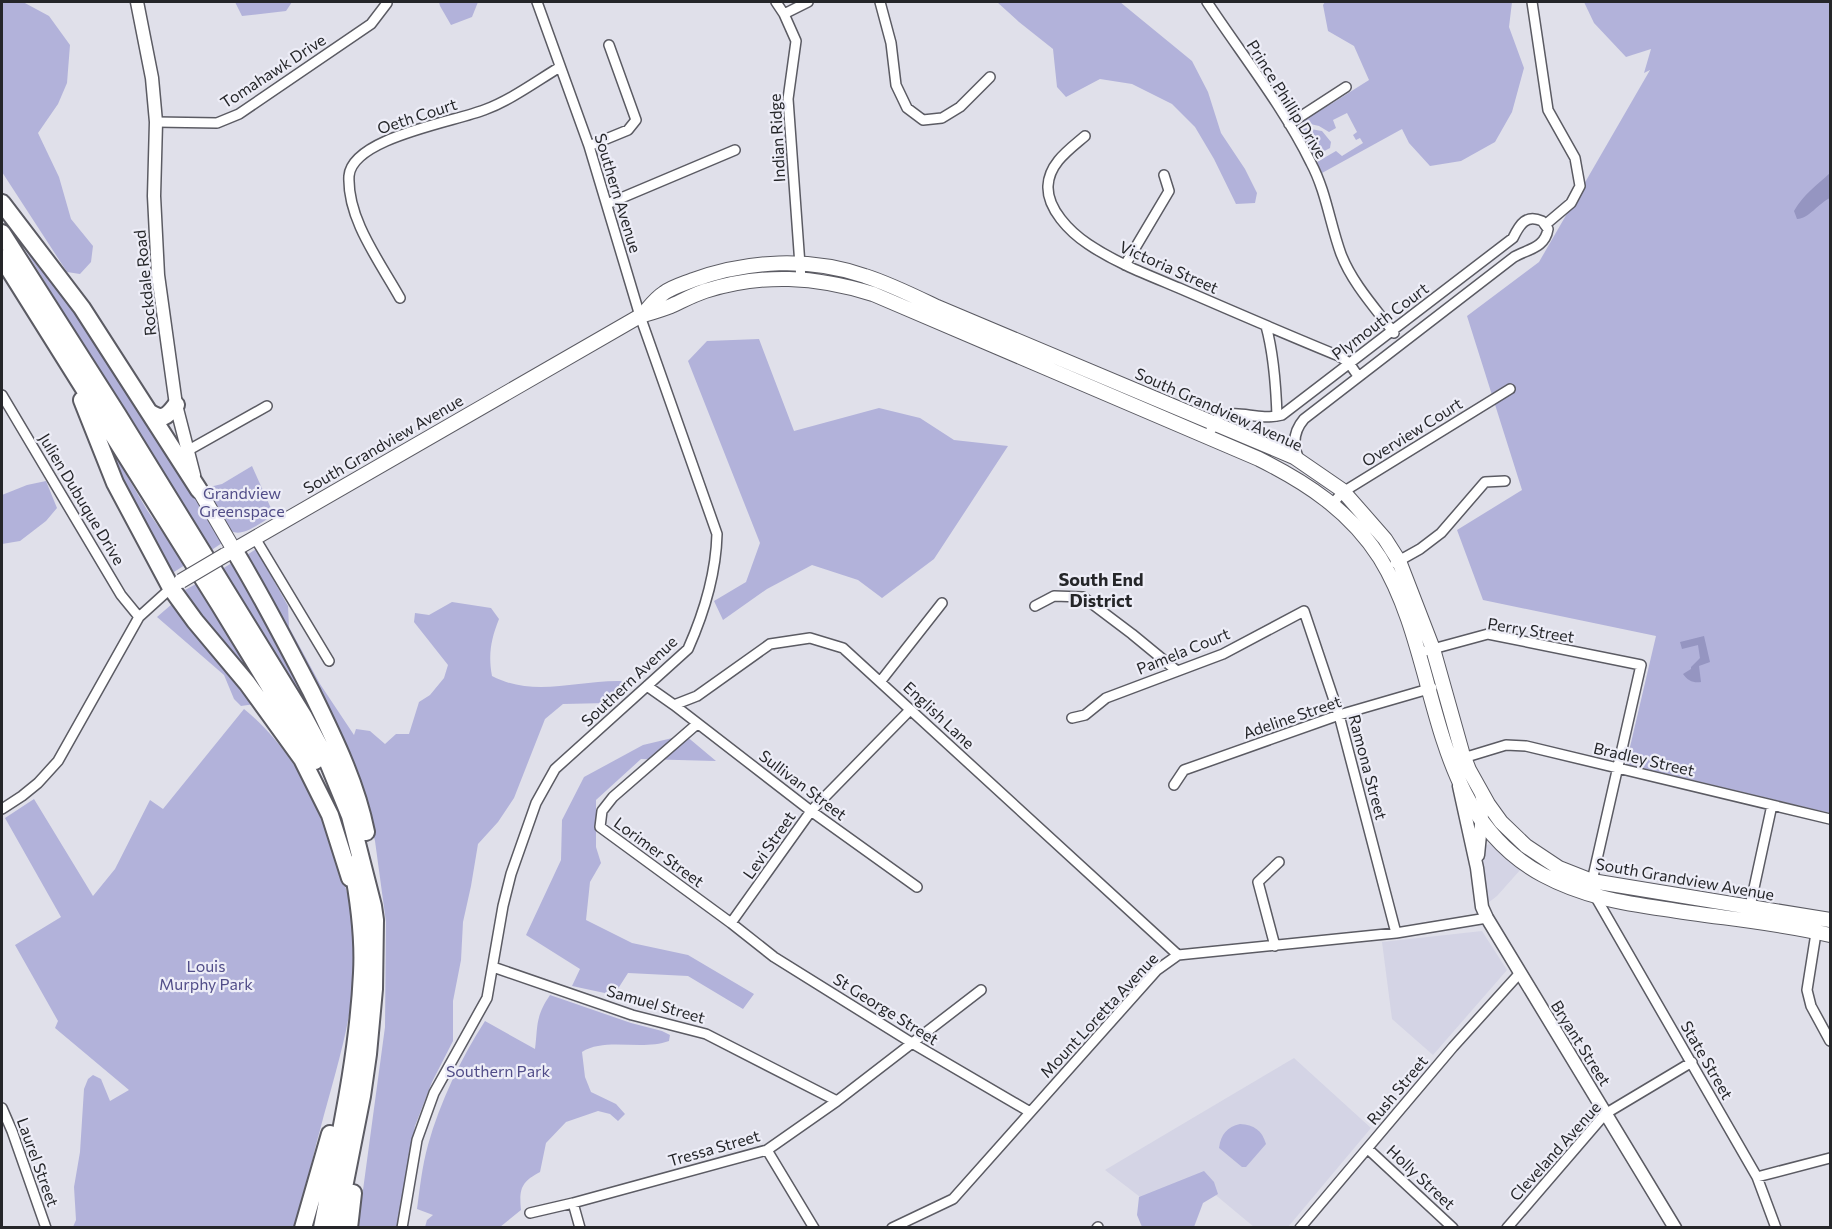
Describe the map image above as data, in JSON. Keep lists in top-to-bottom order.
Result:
{
  "streets": {
    "main road": ["Rockdale Road", "South Grandview Avenue", "Bryant Street"],
    "street": [
      "Tomahawk Drive",
      "Prince Phillip Drive",
      "Oeth Court",
      "Indian Ridge",
      "Southern Avenue",
      "Victoria Street",
      "Plymouth Court",
      "Overview Court",
      "Julien Dubuque Drive",
      "Perry Street",
      "Pamela Court",
      "English Lane",
      "Adeline Street",
      "Bradley Street",
      "Ramona Street",
      "Sullivan Street",
      "Levi Street",
      "Lorimer Street",
      "Samuel Street",
      "St George Street",
      "Mount Loretta Avenue",
      "State Street",
      "Rush Street",
      "Tressa Street",
      "Cleveland Avenue",
      "Laurel Street",
      "Holly Street"
    ]
  },
  "crossings": [
    ["Tomahawk Drive", "Rockdale Road"],
    ["Prince Phillip Drive", "Plymouth Court"],
    ["Oeth Court", "Southern Avenue"],
    ["Indian Ridge", "South Grandview Avenue"],
    ["Southern Avenue", "South Grandview Avenue"],
    ["Southern Avenue", "Samuel Street"],
    ["Victoria Street", "Plymouth Court"],
    ["Rockdale Road", "South Grandview Avenue"],
    ["Plymouth Court", "South Grandview Avenue"],
    ["South Grandview Avenue", "Overview Court"],
    ["South Grandview Avenue", "Julien Dubuque Drive"],
    ["South Grandview Avenue", "Perry Street"],
    ["South Grandview Avenue", "Adeline Street"],
    ["South Grandview Avenue", "Bradley Street"],
    ["South Grandview Avenue", "State Street"],
    ["Perry Street", "Bradley Street"],
    ["Pamela Court", "Ramona Street"],
    ["English Lane", "Sullivan Street"],
    ["English Lane", "Levi Street"],
    ["English Lane", "Mount Loretta Avenue"],
    ["Adeline Street", "Ramona Street"],
    ["Ramona Street", "Mount Loretta Avenue"],
    ["Sullivan Street", "Levi Street"],
    ["Sullivan Street", "Lorimer Street"],
    ["Levi Street", "Lorimer Street"],
    ["Levi Street", "St George Street"],
    ["Lorimer Street", "St George Street"],
    ["Samuel Street", "Tressa Street"],
    ["St George Street", "Mount Loretta Avenue"],
    ["St George Street", "Tressa Street"],
    ["Mount Loretta Avenue", "Bryant Street"],
    ["Bryant Street", "Rush Street"],
    ["Bryant Street", "Cleveland Avenue"],
    ["State Street", "Cleveland Avenue"],
    ["Rush Street", "Holly Street"]
  ],
  "districts": ["South End District"],
  "parks": ["Grandview Greenspace", "Louis Murphy Park", "Southern Park"]
}
